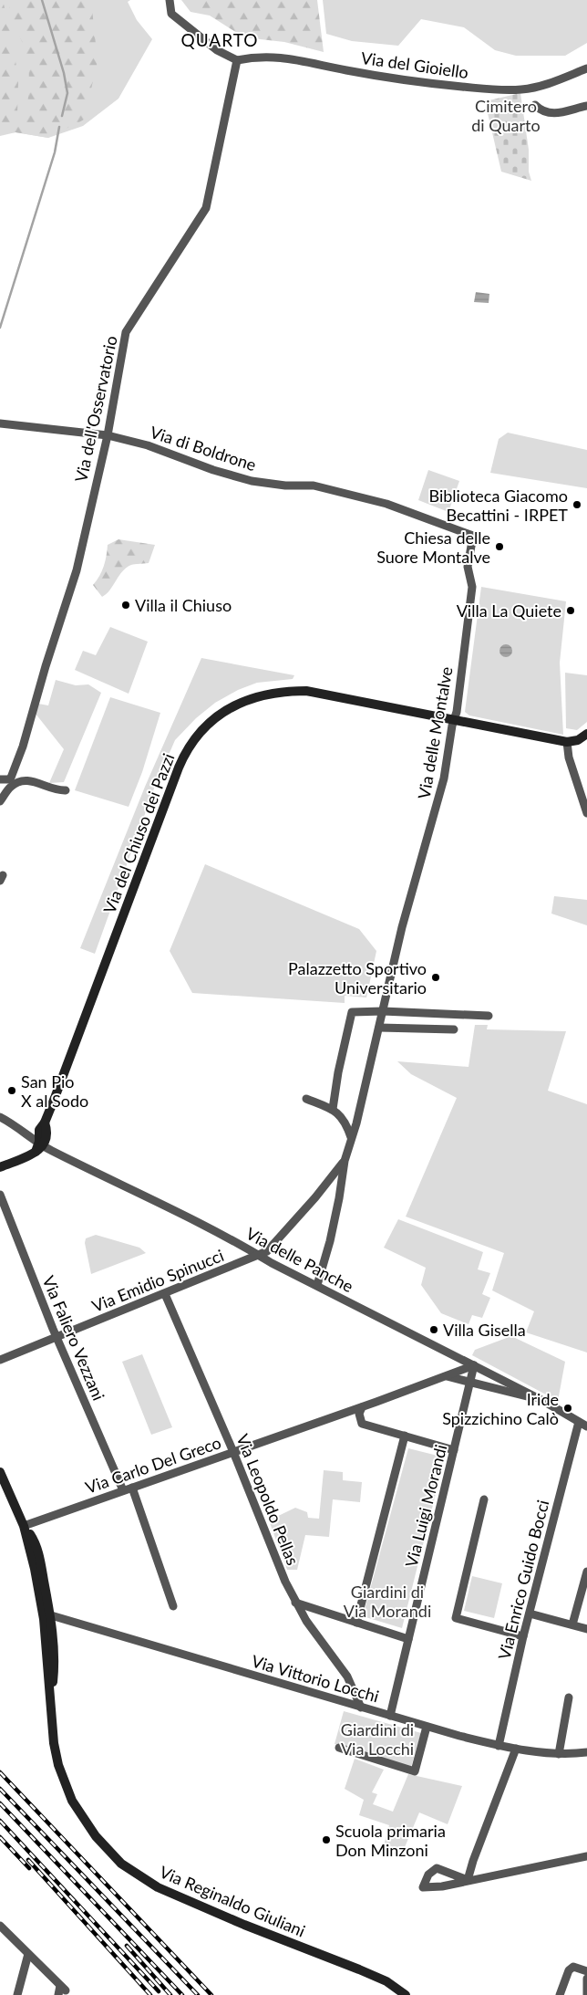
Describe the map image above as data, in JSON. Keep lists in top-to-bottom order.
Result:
{
  "streets": {
    "main road": ["Via del Chiuso dei Pazzi", "Via Reginaldo Giuliani"],
    "street": [
      "Via del Gioiello",
      "Via dell'Osservatorio",
      "Via di Boldrone",
      "Via delle Montalve",
      "Via delle Panche",
      "Via Emidio Spinucci",
      "Via Faliero Vezzani",
      "Via Carlo Del Greco",
      "Via Leopoldo Pellas",
      "Via Luigi Morandi",
      "Via Enrico Guido Bocci",
      "Via Vittorio Locchi"
    ]
  },
  "crossings": [
    ["Via del Gioiello", "Via dell'Osservatorio"],
    ["Via dell'Osservatorio", "Via di Boldrone"],
    ["Via di Boldrone", "Via delle Montalve"],
    ["Via delle Montalve", "Via del Chiuso dei Pazzi"],
    ["Via delle Montalve", "Via delle Panche"],
    ["Via delle Montalve", "Via Emidio Spinucci"],
    ["Via del Chiuso dei Pazzi", "Via delle Panche"],
    ["Via delle Panche", "Via Emidio Spinucci"],
    ["Via delle Panche", "Via Carlo Del Greco"],
    ["Via delle Panche", "Via Luigi Morandi"],
    ["Via delle Panche", "Via Enrico Guido Bocci"],
    ["Via Emidio Spinucci", "Via Faliero Vezzani"],
    ["Via Emidio Spinucci", "Via Leopoldo Pellas"],
    ["Via Faliero Vezzani", "Via Carlo Del Greco"],
    ["Via Carlo Del Greco", "Via Leopoldo Pellas"],
    ["Via Carlo Del Greco", "Via Luigi Morandi"],
    ["Via Carlo Del Greco", "Via Reginaldo Giuliani"],
    ["Via Leopoldo Pellas", "Via Vittorio Locchi"],
    ["Via Luigi Morandi", "Via Vittorio Locchi"],
    ["Via Enrico Guido Bocci", "Via Vittorio Locchi"],
    ["Via Vittorio Locchi", "Via Reginaldo Giuliani"]
  ],
  "districts": ["QUARTO"],
  "parks": ["Cimitero di Quarto", "Giardini di Via Morandi", "Giardini di Via Locchi"],
  "places": [
    "Biblioteca Giacomo Becattini - IRPET",
    "Chiesa delle Suore Montalve",
    "Villa il Chiuso",
    "Villa La Quiete",
    "Palazzetto Sportivo Universitario",
    "San Pio X al Sodo",
    "Villa Gisella",
    "Iride Spizzichino Calò",
    "Scuola primaria Don Minzoni"
  ]
}
